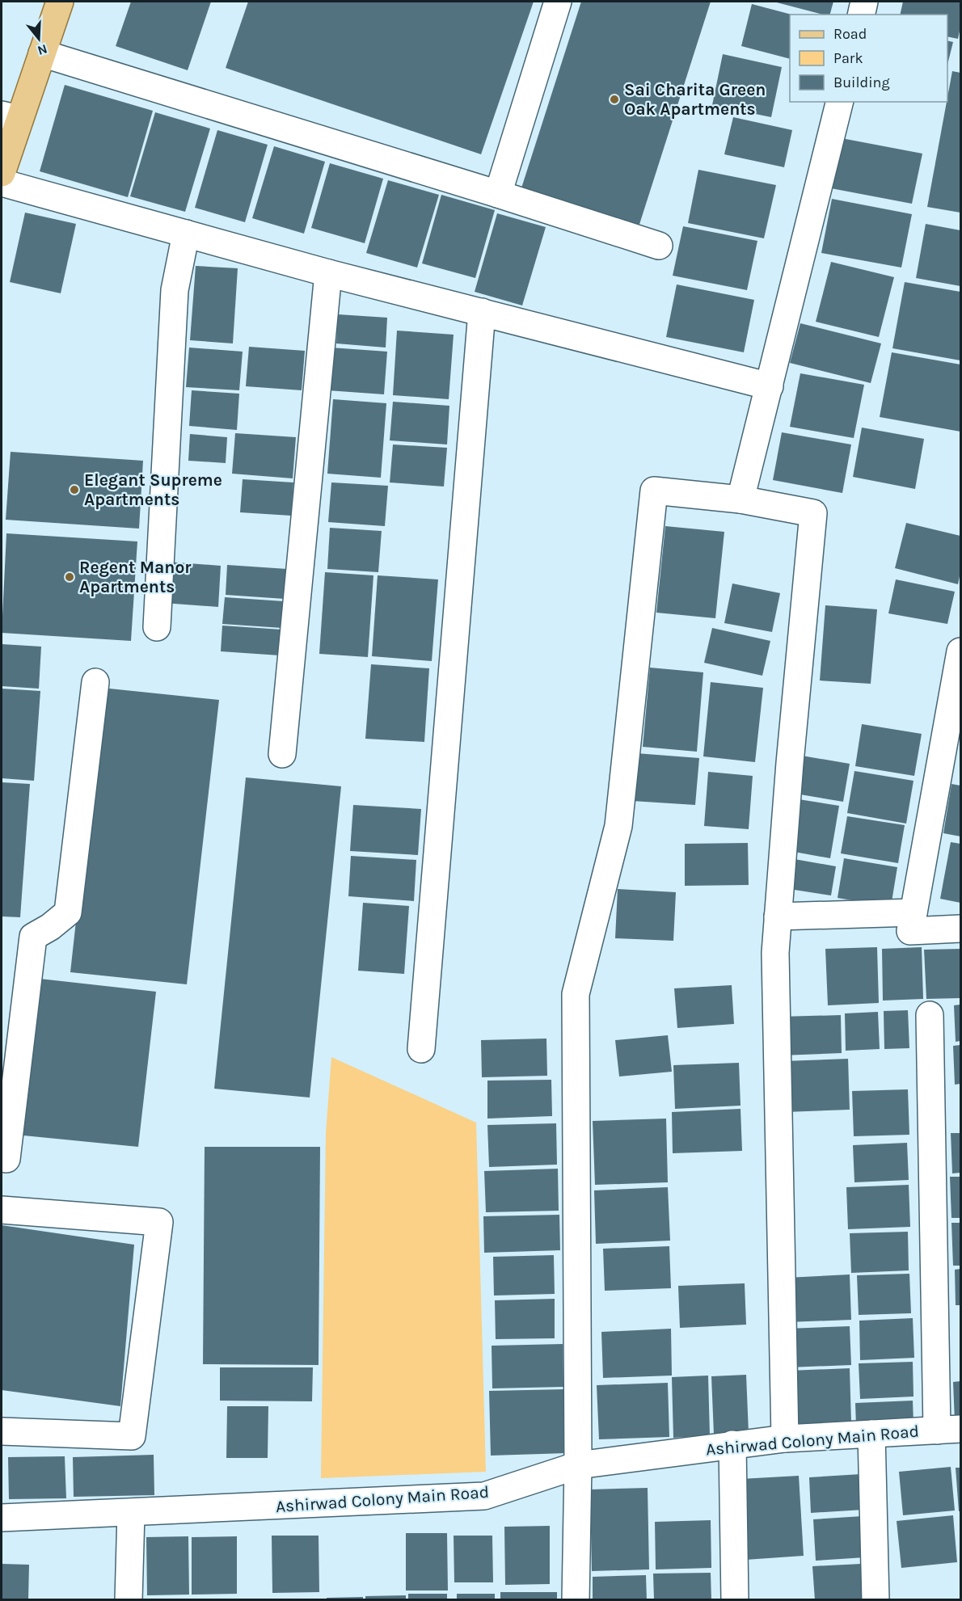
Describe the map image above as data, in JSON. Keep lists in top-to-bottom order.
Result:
{
  "streets": {
    "street": ["Ashirwad Colony Main Road"]
  },
  "places": ["Sai Charita Green Oak Apartments", "Elegant Supreme Apartments", "Regent Manor Apartments"],
  "legend": ["Road", "Park", "Building"],
  "north": "bottom"
}
